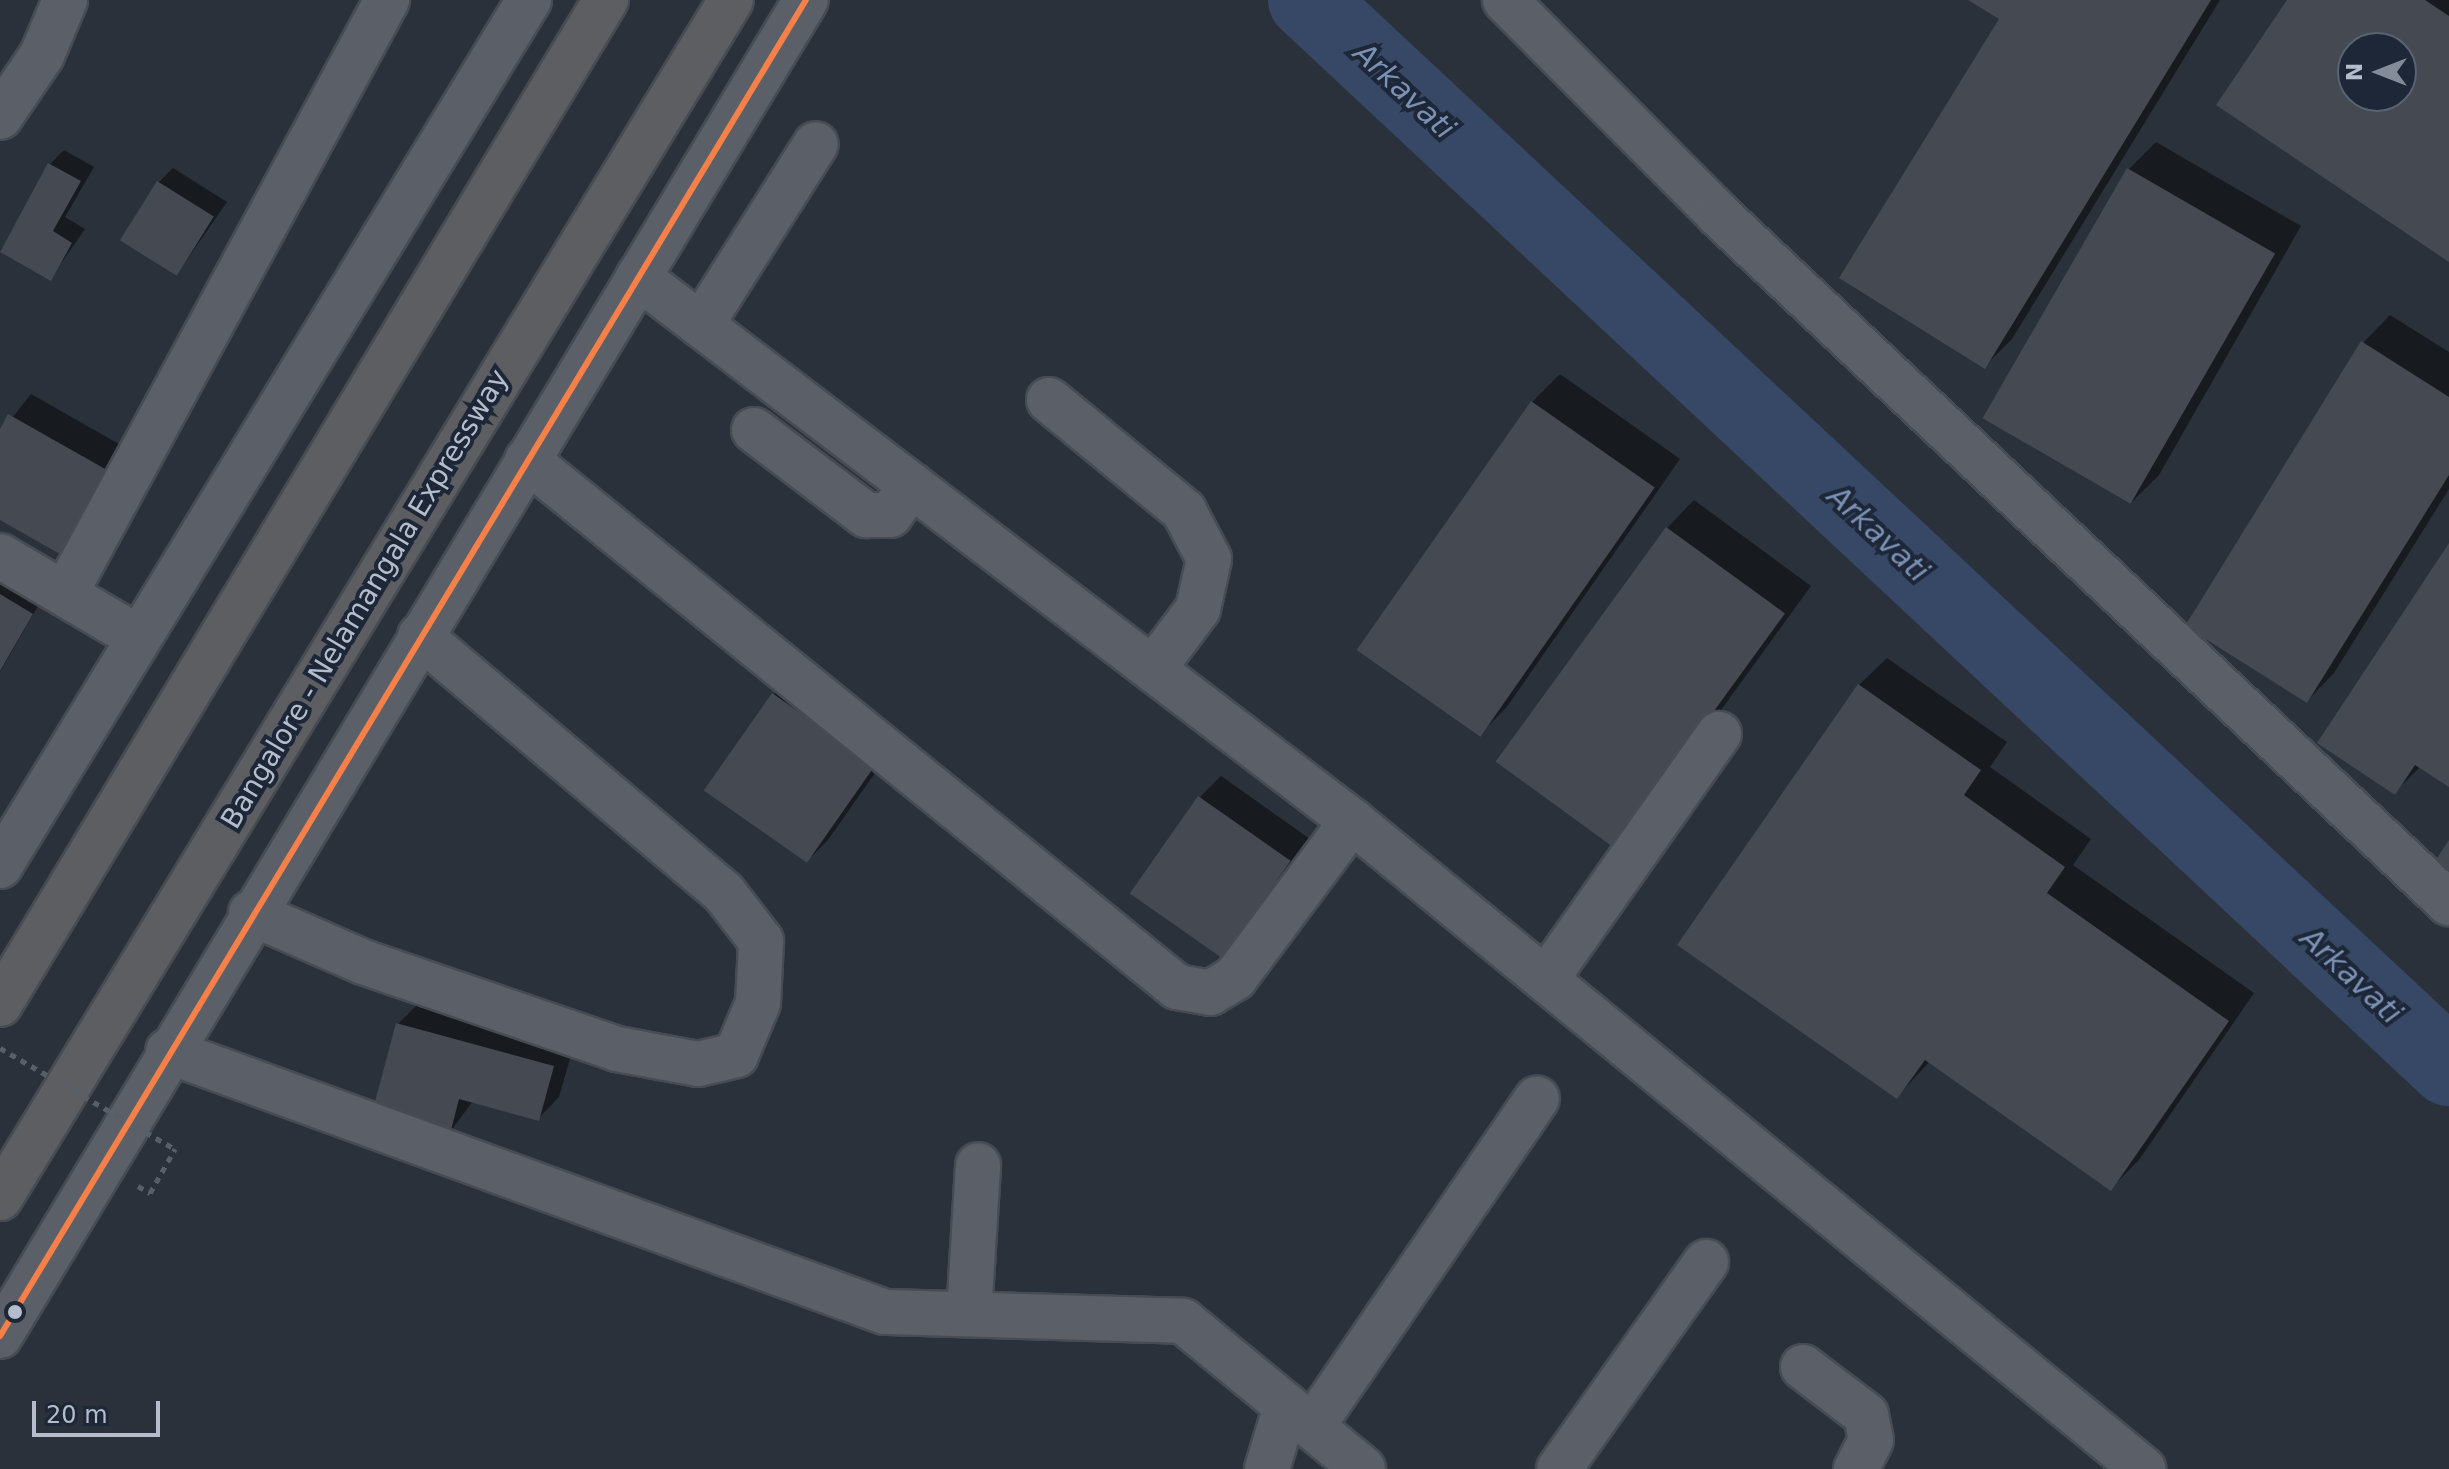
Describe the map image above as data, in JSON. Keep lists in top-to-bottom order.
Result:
{
  "streets": {
    "highway": ["Bangalore - Nelamangala Expressway"]
  },
  "water": ["Arkavati"],
  "scale_bar": "20 m",
  "north": "left"
}
